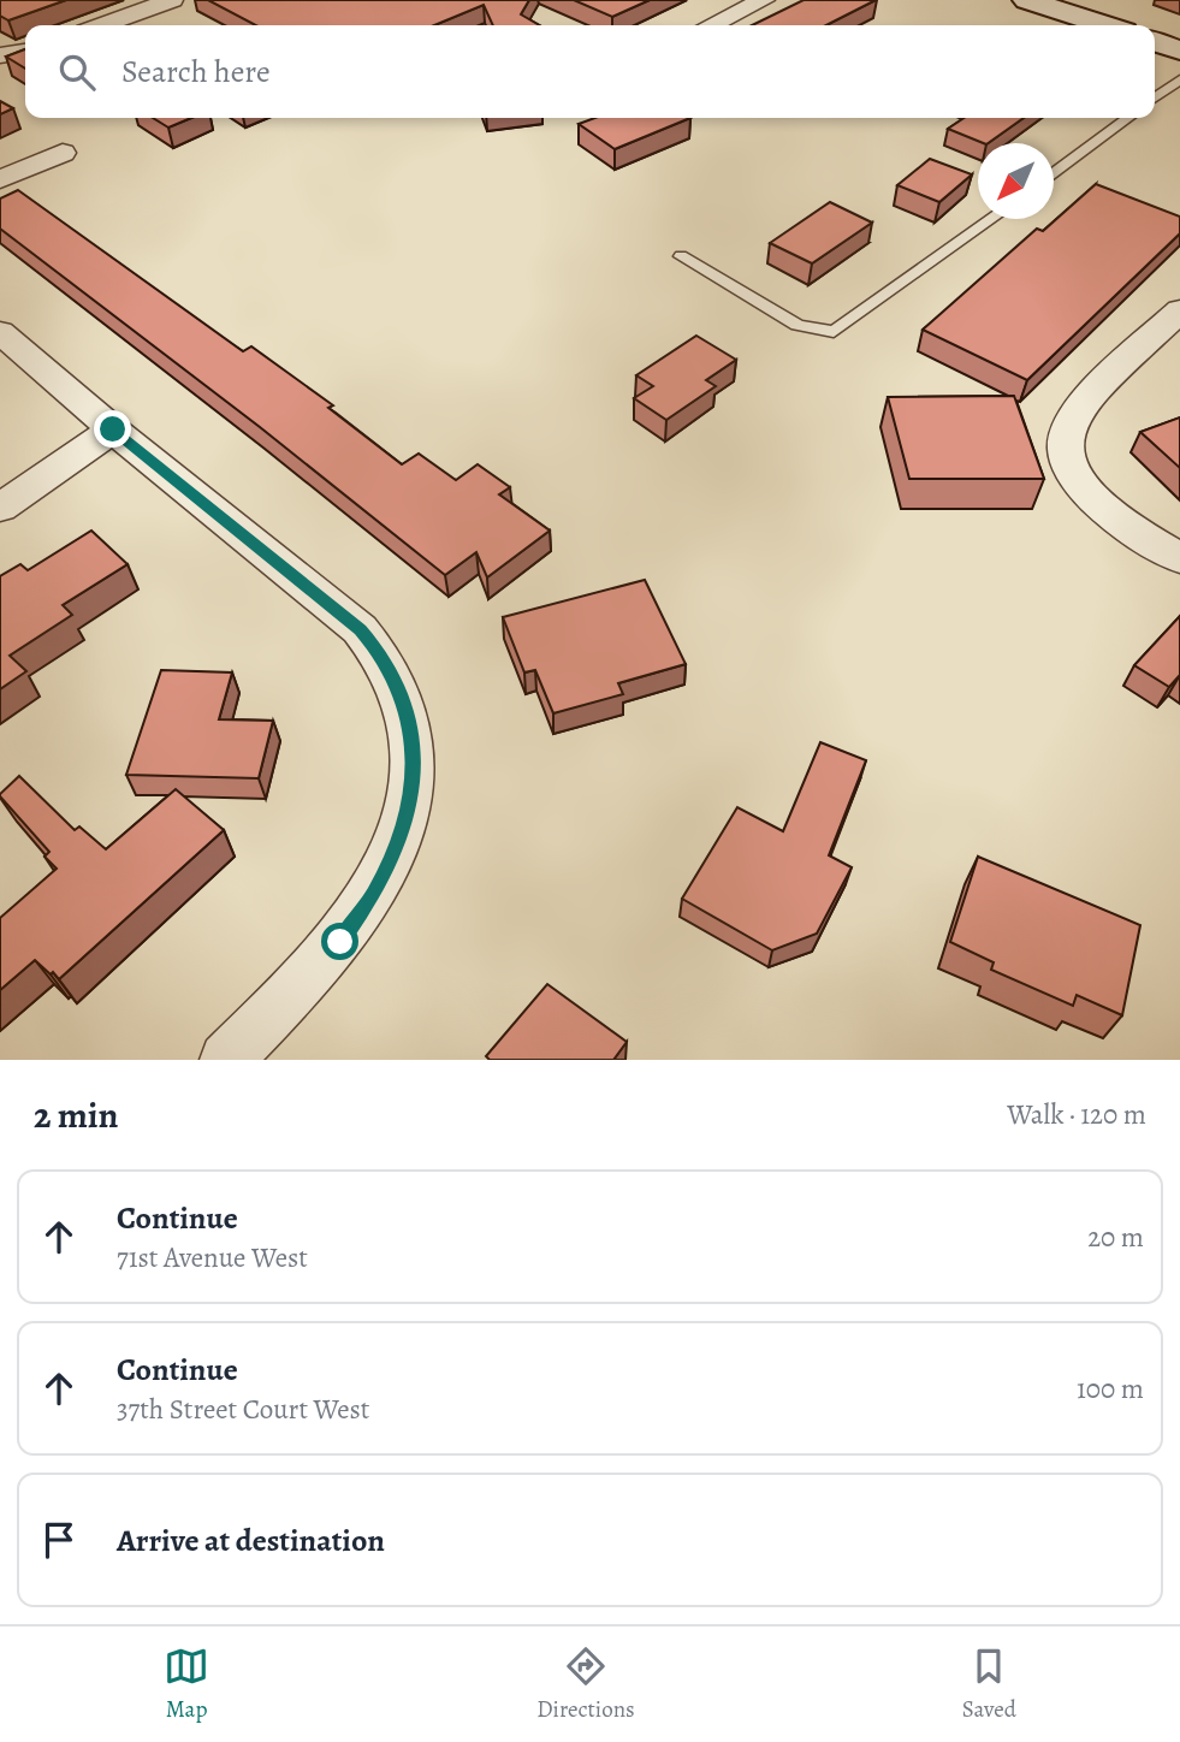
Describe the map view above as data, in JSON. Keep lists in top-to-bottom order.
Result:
{
  "north": "bottom left",
  "page": {
    "search": "Search here",
    "heading": ["2 min", "Walk · 120 m"],
    "list": [
      ["Continue", "71st Avenue West", "20 m"],
      ["Continue", "37th Street Court West", "100 m"],
      "Arrive at destination"
    ],
    "nav": ["Map", "Directions", "Saved"]
  }
}
